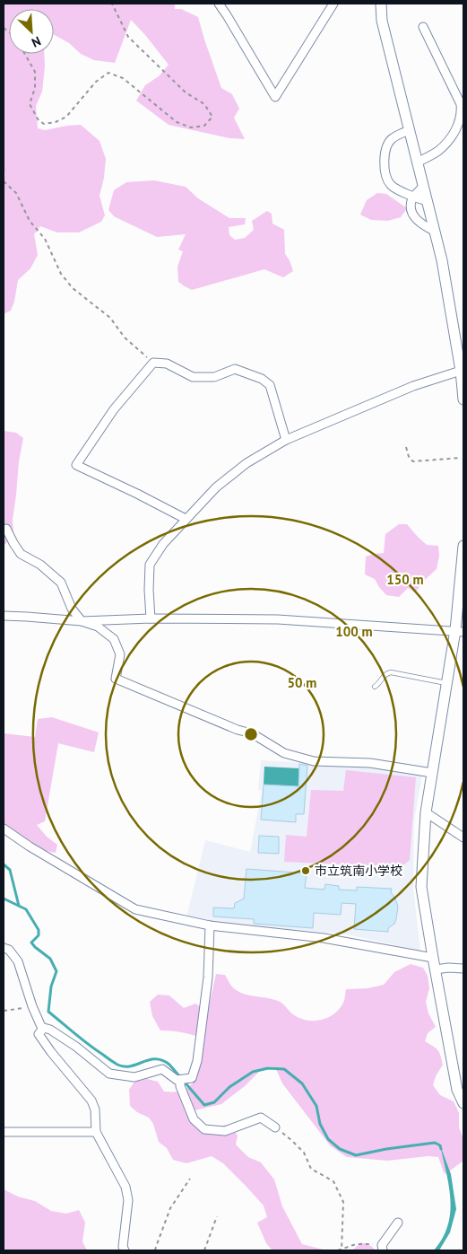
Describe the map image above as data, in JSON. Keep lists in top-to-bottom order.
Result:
{
  "places": ["市立筑南小学校"],
  "north": "bottom right",
  "rings": ["150 m", "100 m", "50 m"]
}
